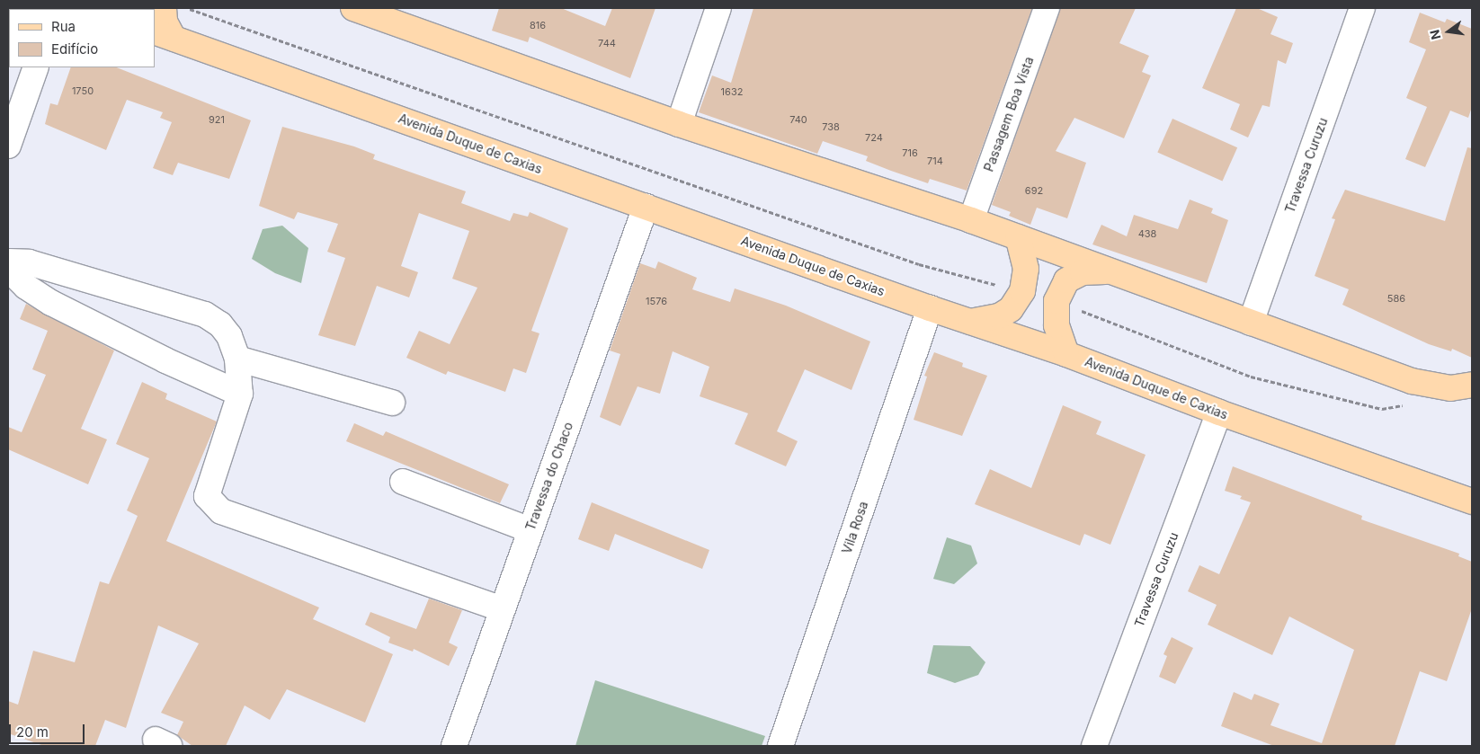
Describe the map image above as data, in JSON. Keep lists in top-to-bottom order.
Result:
{
  "streets": {
    "main road": ["Avenida Duque de Caxias"],
    "street": [
      "Passagem Boa Vista",
      "Travessa Curuzu",
      "Travessa do Chaco",
      "Vila Rosa"
    ]
  },
  "crossings": [
    ["Avenida Duque de Caxias", "Travessa Curuzu"],
    ["Avenida Duque de Caxias", "Travessa do Chaco"],
    ["Avenida Duque de Caxias", "Vila Rosa"]
  ],
  "house_numbers": [
    "816",
    "744",
    "1750",
    "1632",
    "921",
    "740",
    "738",
    "724",
    "716",
    "714",
    "692",
    "438",
    "586",
    "1576"
  ],
  "legend": ["Rua", "Edifício"],
  "scale_bar": "20 m",
  "north": "left"
}
